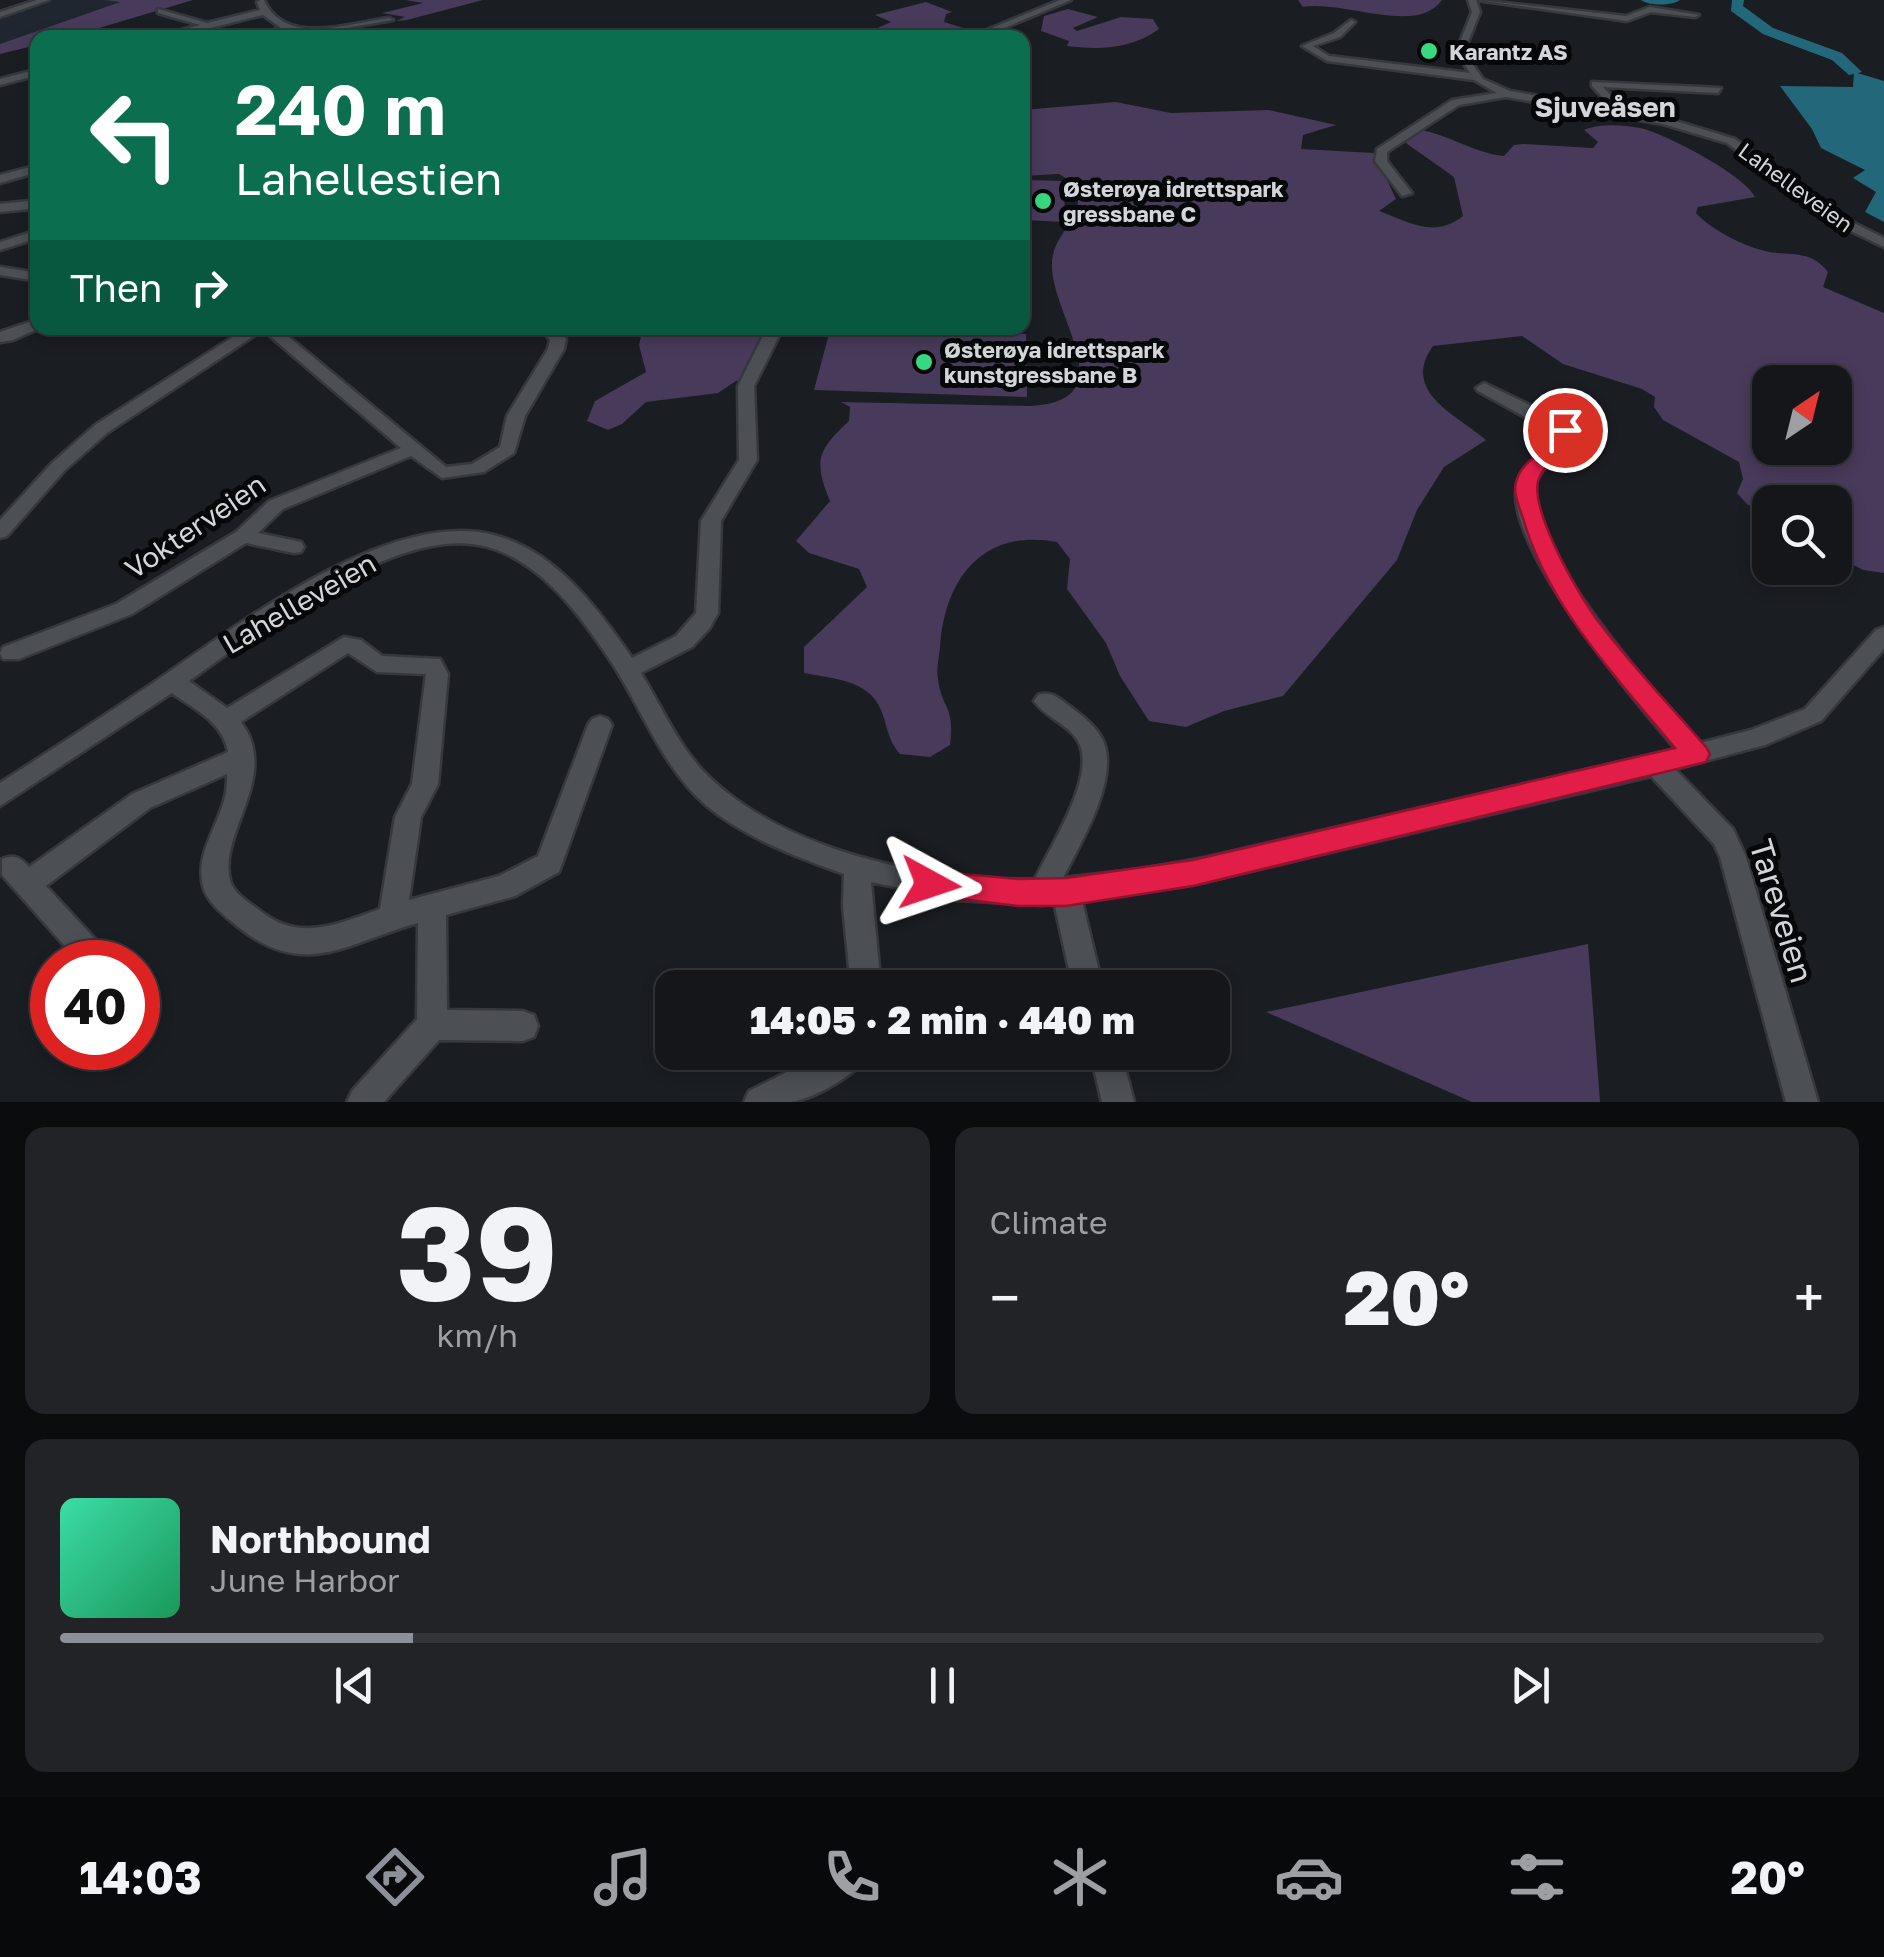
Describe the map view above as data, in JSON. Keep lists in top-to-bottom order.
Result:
{
  "streets": {
    "street": ["Lahelleveien", "Vokterveien", "Tareveien"]
  },
  "crossings": [
    ["Lahelleveien", "Tareveien"]
  ],
  "districts": ["Sjuveåsen"],
  "places": ["Karantz AS", "Østerøya idrettspark gressbane C", "Østerøya idrettspark kunstgressbane B"],
  "north": "top right",
  "page": {
    "turn": ["240 m", "Lahellestien"],
    "then": "Then",
    "limit": "40",
    "trip": "14:05 · 2 min · 440 m",
    "tile": [
      ["39", "km/h"],
      "Climate"
    ],
    "heat": ["−", "20°", "+"],
    "song": ["Northbound", "June Harbor"],
    "tabs": ["14:03", "20°"]
  }
}
